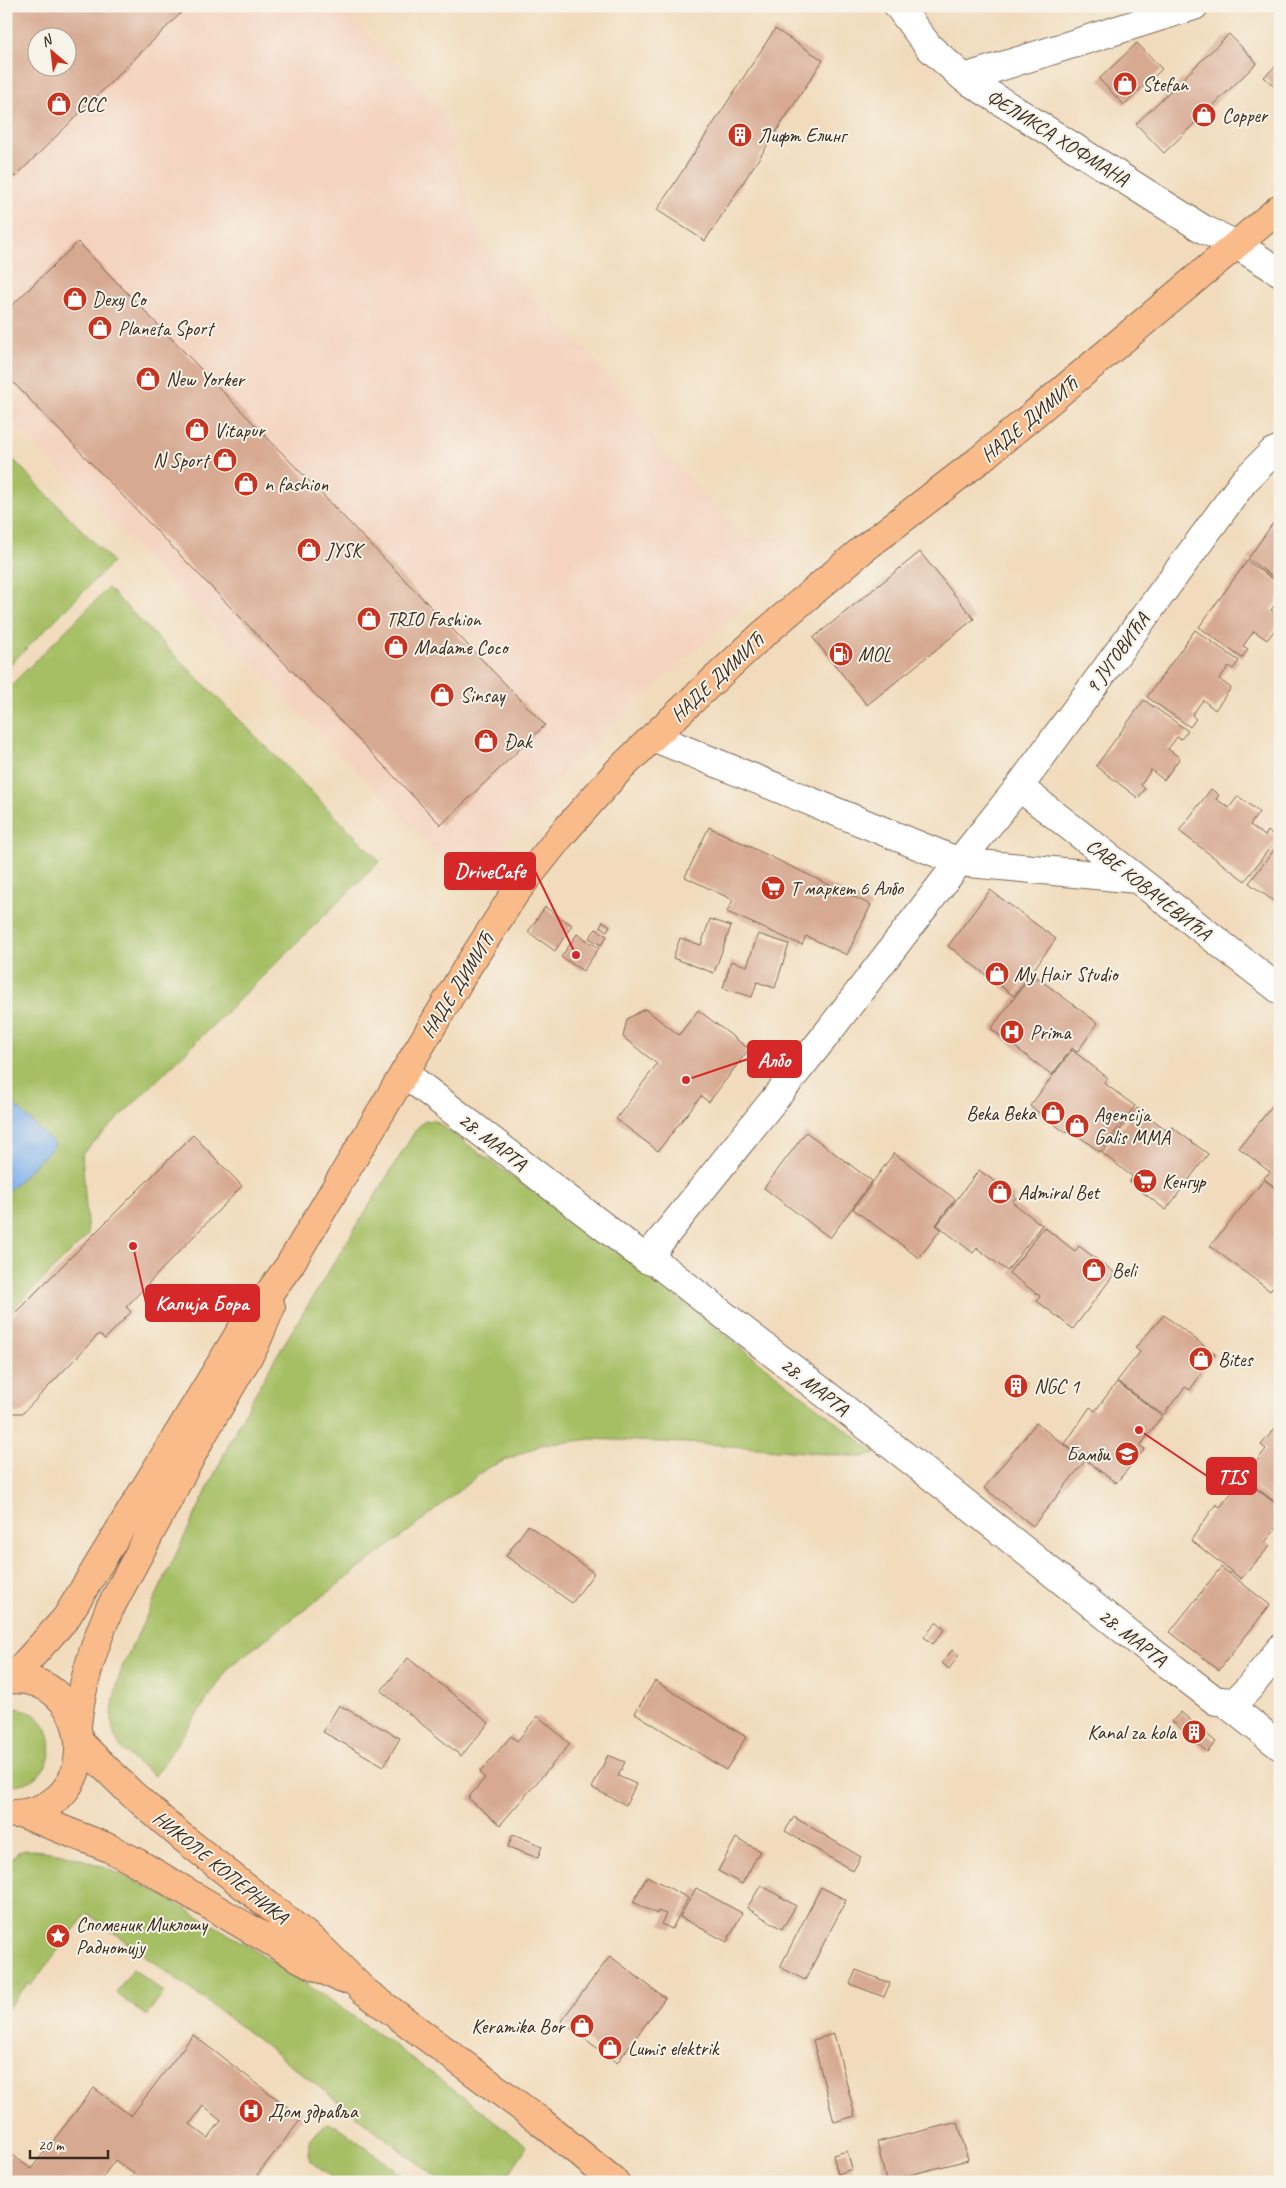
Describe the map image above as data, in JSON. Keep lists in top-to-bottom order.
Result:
{
  "streets": {
    "main road": ["НАДЕ ДИМИЋ", "НИКОЛЕ КОПЕРНИКА"],
    "street": [
      "ФЕЛИКСА ХОФМАНА",
      "9 ЈУГОВИЋА",
      "САВЕ КОВАЧЕВИЋА",
      "28. МАРТА"
    ]
  },
  "crossings": [
    ["ФЕЛИКСА ХОФМАНА", "НАДЕ ДИМИЋ"],
    ["НАДЕ ДИМИЋ", "28. МАРТА"],
    ["9 ЈУГОВИЋА", "САВЕ КОВАЧЕВИЋА"],
    ["9 ЈУГОВИЋА", "28. МАРТА"]
  ],
  "places": {
    "shop": [
      "Stefan",
      "CCC",
      "Copper",
      "Dexy Co",
      "Planeta Sport",
      "New Yorker",
      "Vitapur",
      "N Sport",
      "n fashion",
      "JYSK",
      "TRIO Fashion",
      "Madame Coco",
      "Sinsay",
      "Đak",
      "My Hair Studio",
      "Beka Beka",
      "Agencija Galis MMA",
      "Admiral Bet",
      "Beli",
      "Bites",
      "Keramika Bor",
      "Lumis elektrik"
    ],
    "building": ["Лифт Елинг", "NGC 1", "Kanal za kola"],
    "fuel station": ["MOL"],
    "supermarket": ["Т маркет 6 Албо", "Кенгур"],
    "other": [
      "DriveCafe",
      "Албо",
      "Капија Бора",
      "TIS"
    ],
    "hospital": ["Prima", "Дом здравља"],
    "school or university": ["Бамби"],
    "place": ["Споменик Миклошу Раднотију"]
  },
  "scale_bar": "20 m",
  "north": "top left"
}
